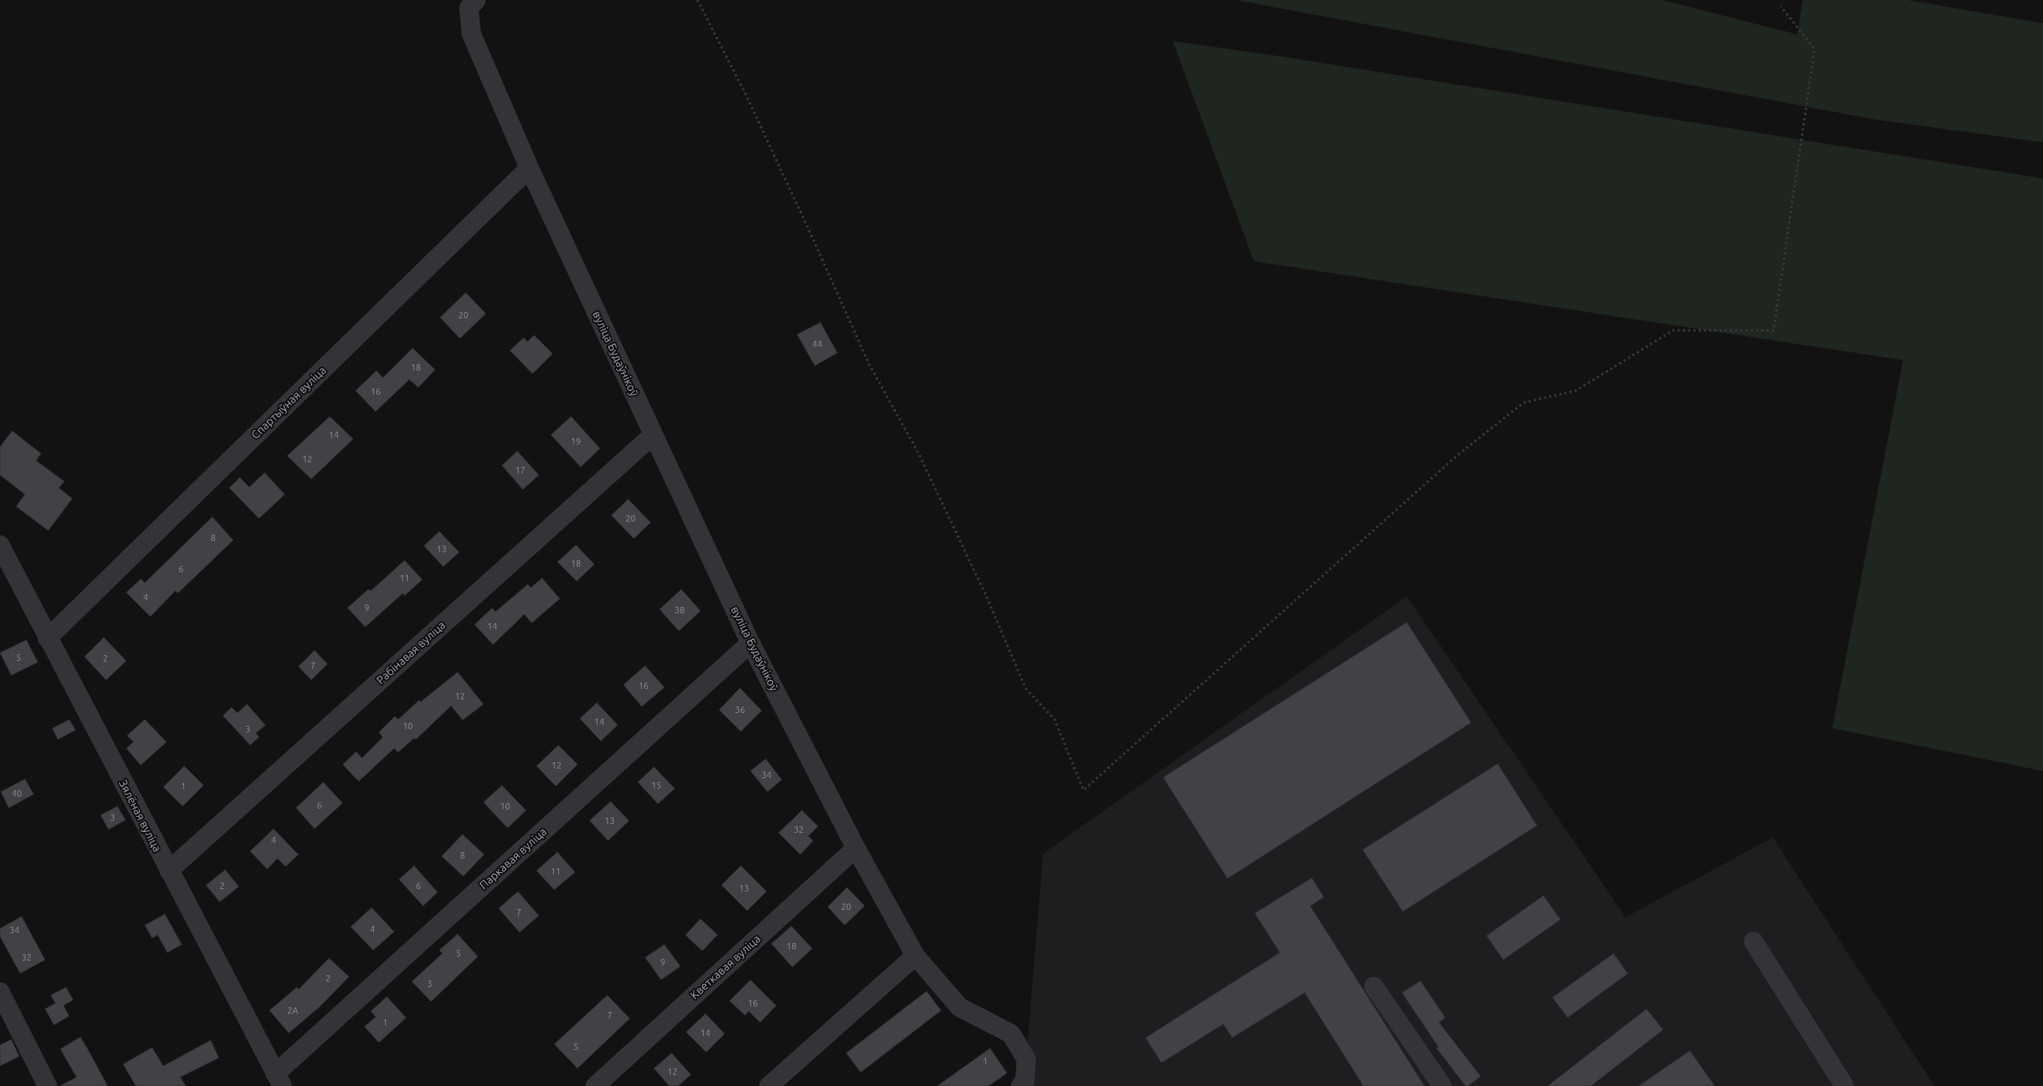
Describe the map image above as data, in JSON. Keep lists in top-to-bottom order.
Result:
{
  "streets": {
    "street": [
      "вуліца Будаўнікоў",
      "Спартыўная вуліца",
      "Рабінавая вуліца",
      "Зялёная вуліца",
      "Паркавая вуліца",
      "Кветкавая вуліца"
    ]
  },
  "crossings": [
    ["вуліца Будаўнікоў", "Спартыўная вуліца"],
    ["вуліца Будаўнікоў", "Рабінавая вуліца"],
    ["вуліца Будаўнікоў", "Паркавая вуліца"],
    ["вуліца Будаўнікоў", "Кветкавая вуліца"],
    ["Спартыўная вуліца", "Зялёная вуліца"],
    ["Рабінавая вуліца", "Зялёная вуліца"],
    ["Зялёная вуліца", "Паркавая вуліца"]
  ],
  "house_numbers": [
    "20",
    "44",
    "18",
    "16",
    "14",
    "19",
    "12",
    "17",
    "20",
    "8",
    "13",
    "18",
    "6",
    "11",
    "4",
    "9",
    "38",
    "14",
    "5",
    "2",
    "7",
    "16",
    "12",
    "36",
    "14",
    "10",
    "3",
    "12",
    "34",
    "15",
    "1",
    "40",
    "6",
    "10",
    "3",
    "13",
    "32",
    "4",
    "8",
    "11",
    "2",
    "6",
    "13",
    "20",
    "7",
    "4",
    "34",
    "18",
    "5",
    "32",
    "9",
    "2",
    "3",
    "16",
    "2А",
    "7",
    "1",
    "14",
    "5",
    "1",
    "12"
  ]
}
